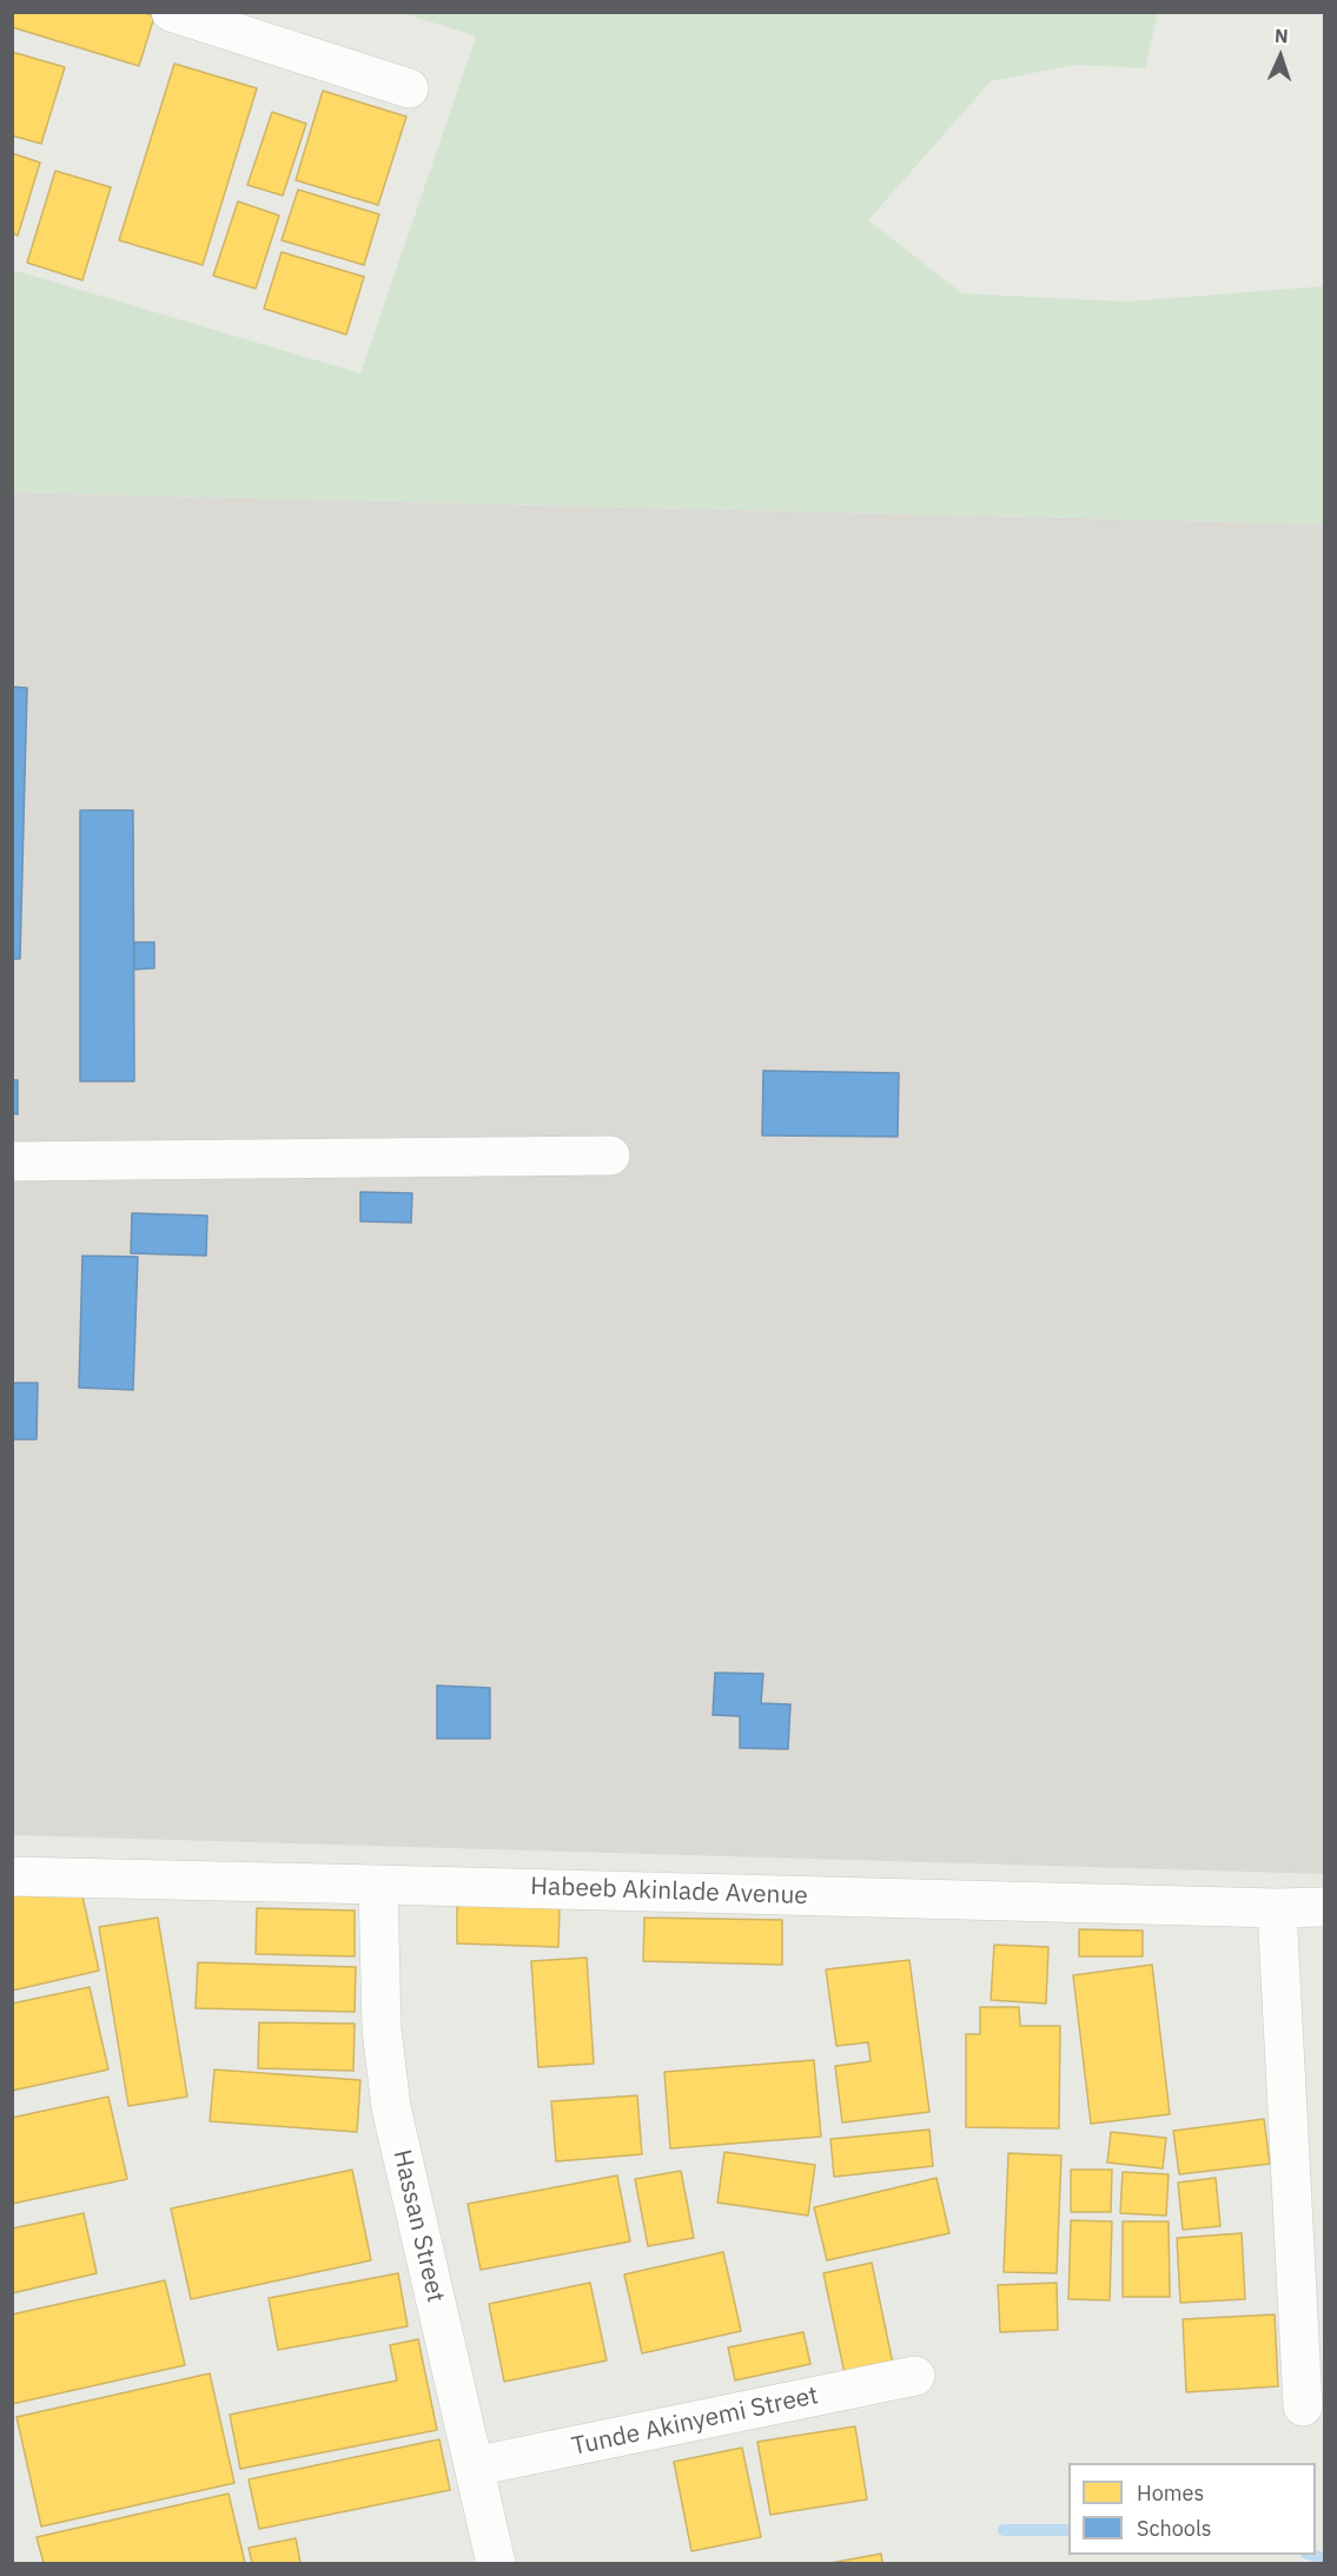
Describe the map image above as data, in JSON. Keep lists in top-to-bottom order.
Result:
{
  "streets": {
    "street": ["Habeeb Akinlade Avenue", "Hassan Street", "Tunde Akinyemi Street"]
  },
  "crossings": [
    ["Habeeb Akinlade Avenue", "Hassan Street"],
    ["Hassan Street", "Tunde Akinyemi Street"]
  ],
  "legend": ["Homes", "Schools"],
  "north": "top"
}
